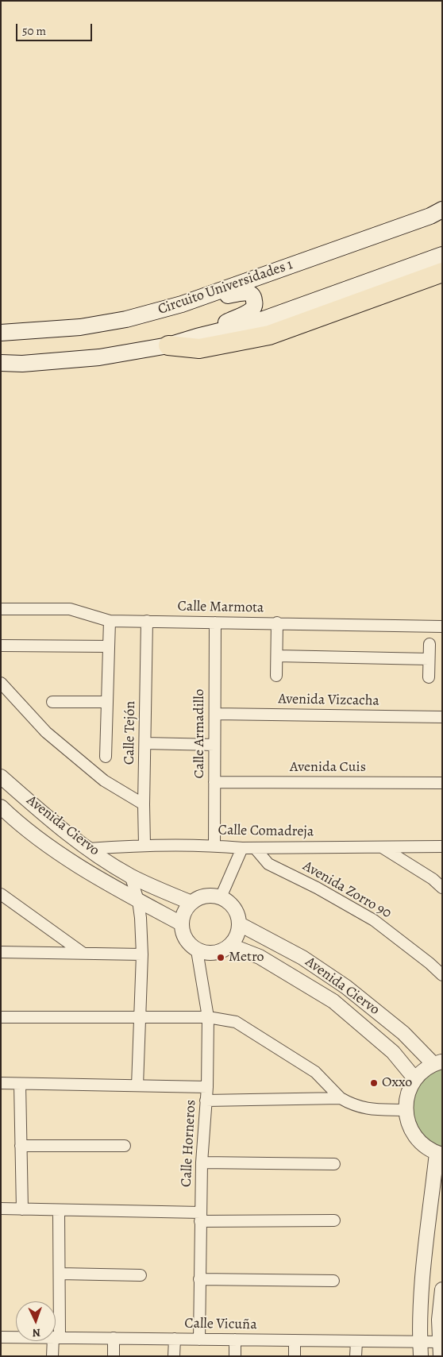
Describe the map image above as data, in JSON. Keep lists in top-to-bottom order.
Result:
{
  "streets": {
    "main road": ["Circuito Universidades 1"],
    "street": [
      "Calle Marmota",
      "Avenida Vizcacha",
      "Calle Tejón",
      "Calle Armadillo",
      "Avenida Cuis",
      "Avenida Ciervo",
      "Calle Comadreja",
      "Avenida Zorro 90",
      "Calle Horneros",
      "Calle Vicuña"
    ]
  },
  "crossings": [
    ["Calle Marmota", "Calle Tejón"],
    ["Calle Marmota", "Calle Armadillo"],
    ["Avenida Vizcacha", "Calle Armadillo"],
    ["Calle Tejón", "Calle Comadreja"],
    ["Calle Armadillo", "Avenida Cuis"],
    ["Calle Armadillo", "Calle Comadreja"],
    ["Avenida Ciervo", "Calle Comadreja"],
    ["Avenida Ciervo", "Calle Horneros"],
    ["Calle Comadreja", "Avenida Zorro 90"],
    ["Calle Horneros", "Calle Vicuña"]
  ],
  "places": ["Metro", "Oxxo"],
  "scale_bar": "50 m",
  "north": "bottom"
}
